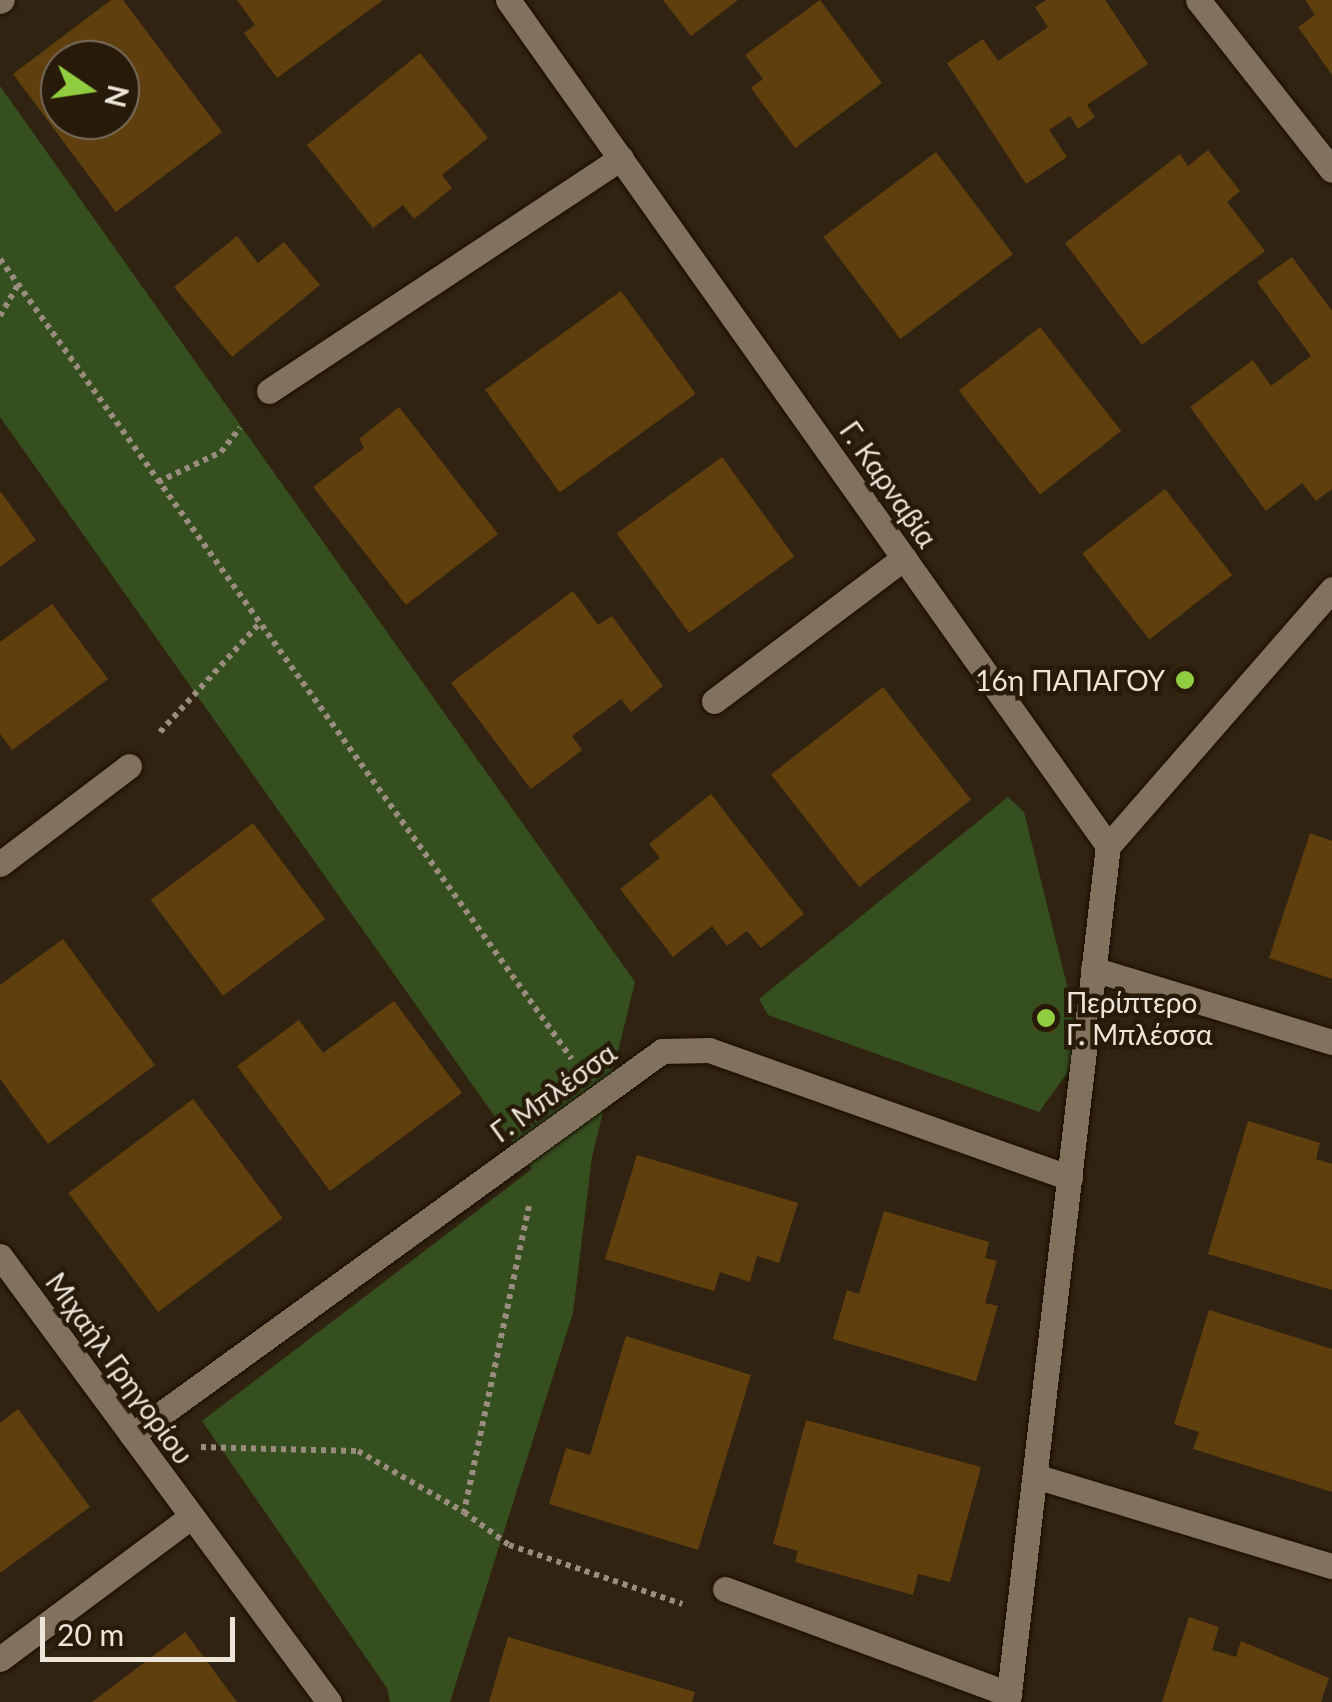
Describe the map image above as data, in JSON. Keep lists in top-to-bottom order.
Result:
{
  "streets": {
    "street": ["Γ. Καρναβία", "Γ. Μπλέσσα", "Μιχαήλ Γρηγορίου"]
  },
  "crossings": [
    ["Γ. Μπλέσσα", "Μιχαήλ Γρηγορίου"]
  ],
  "places": ["16η ΠΑΠΑΓΟΥ", "Περίπτερο Γ. Μπλέσσα"],
  "scale_bar": "20 m",
  "north": "right"
}
